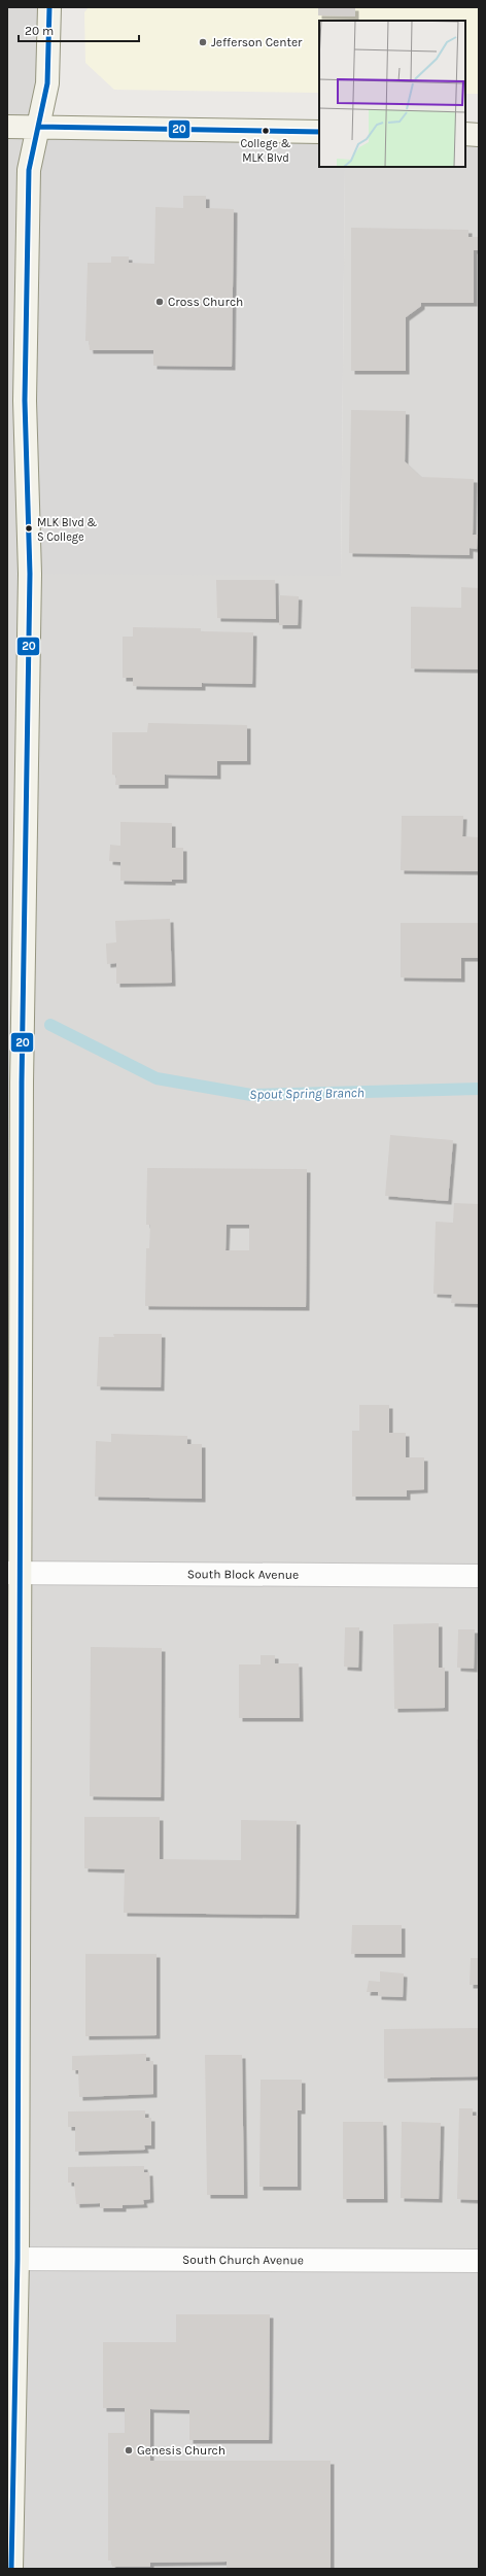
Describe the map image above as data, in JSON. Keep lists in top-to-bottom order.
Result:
{
  "streets": {
    "street": ["South Block Avenue", "South Church Avenue"]
  },
  "water": ["Spout Spring Branch"],
  "places": [
    "Jefferson Center",
    "College & MLK Blvd",
    "Cross Church",
    "MLK Blvd & S College",
    "Genesis Church"
  ],
  "lines": ["transit line 20"],
  "scale_bar": "20 m"
}
